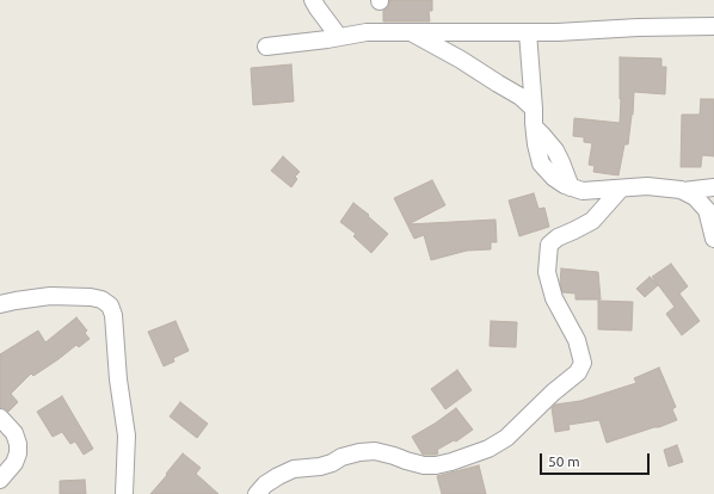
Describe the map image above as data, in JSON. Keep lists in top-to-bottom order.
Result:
{
  "scale_bar": "50 m"
}
